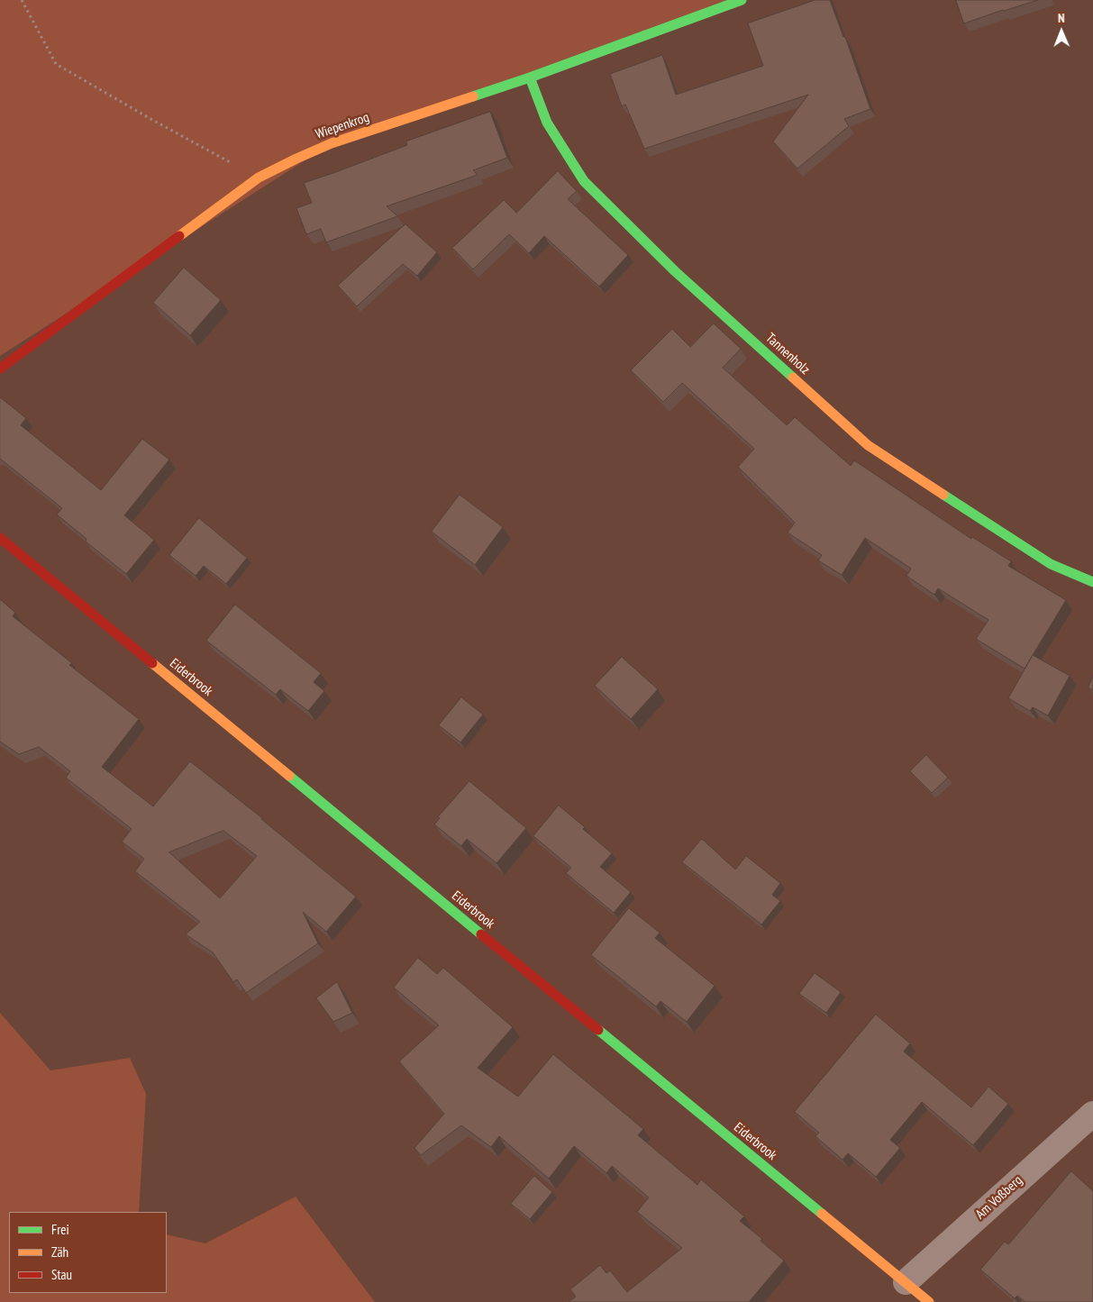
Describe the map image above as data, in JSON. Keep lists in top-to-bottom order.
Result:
{
  "streets": {
    "street": [
      "Wiepenkrog",
      "Tannenholz",
      "Eiderbrook",
      "Am Voßberg"
    ]
  },
  "crossings": [
    ["Wiepenkrog", "Tannenholz"],
    ["Eiderbrook", "Am Voßberg"]
  ],
  "legend": ["Frei", "Zäh", "Stau"],
  "north": "top"
}
